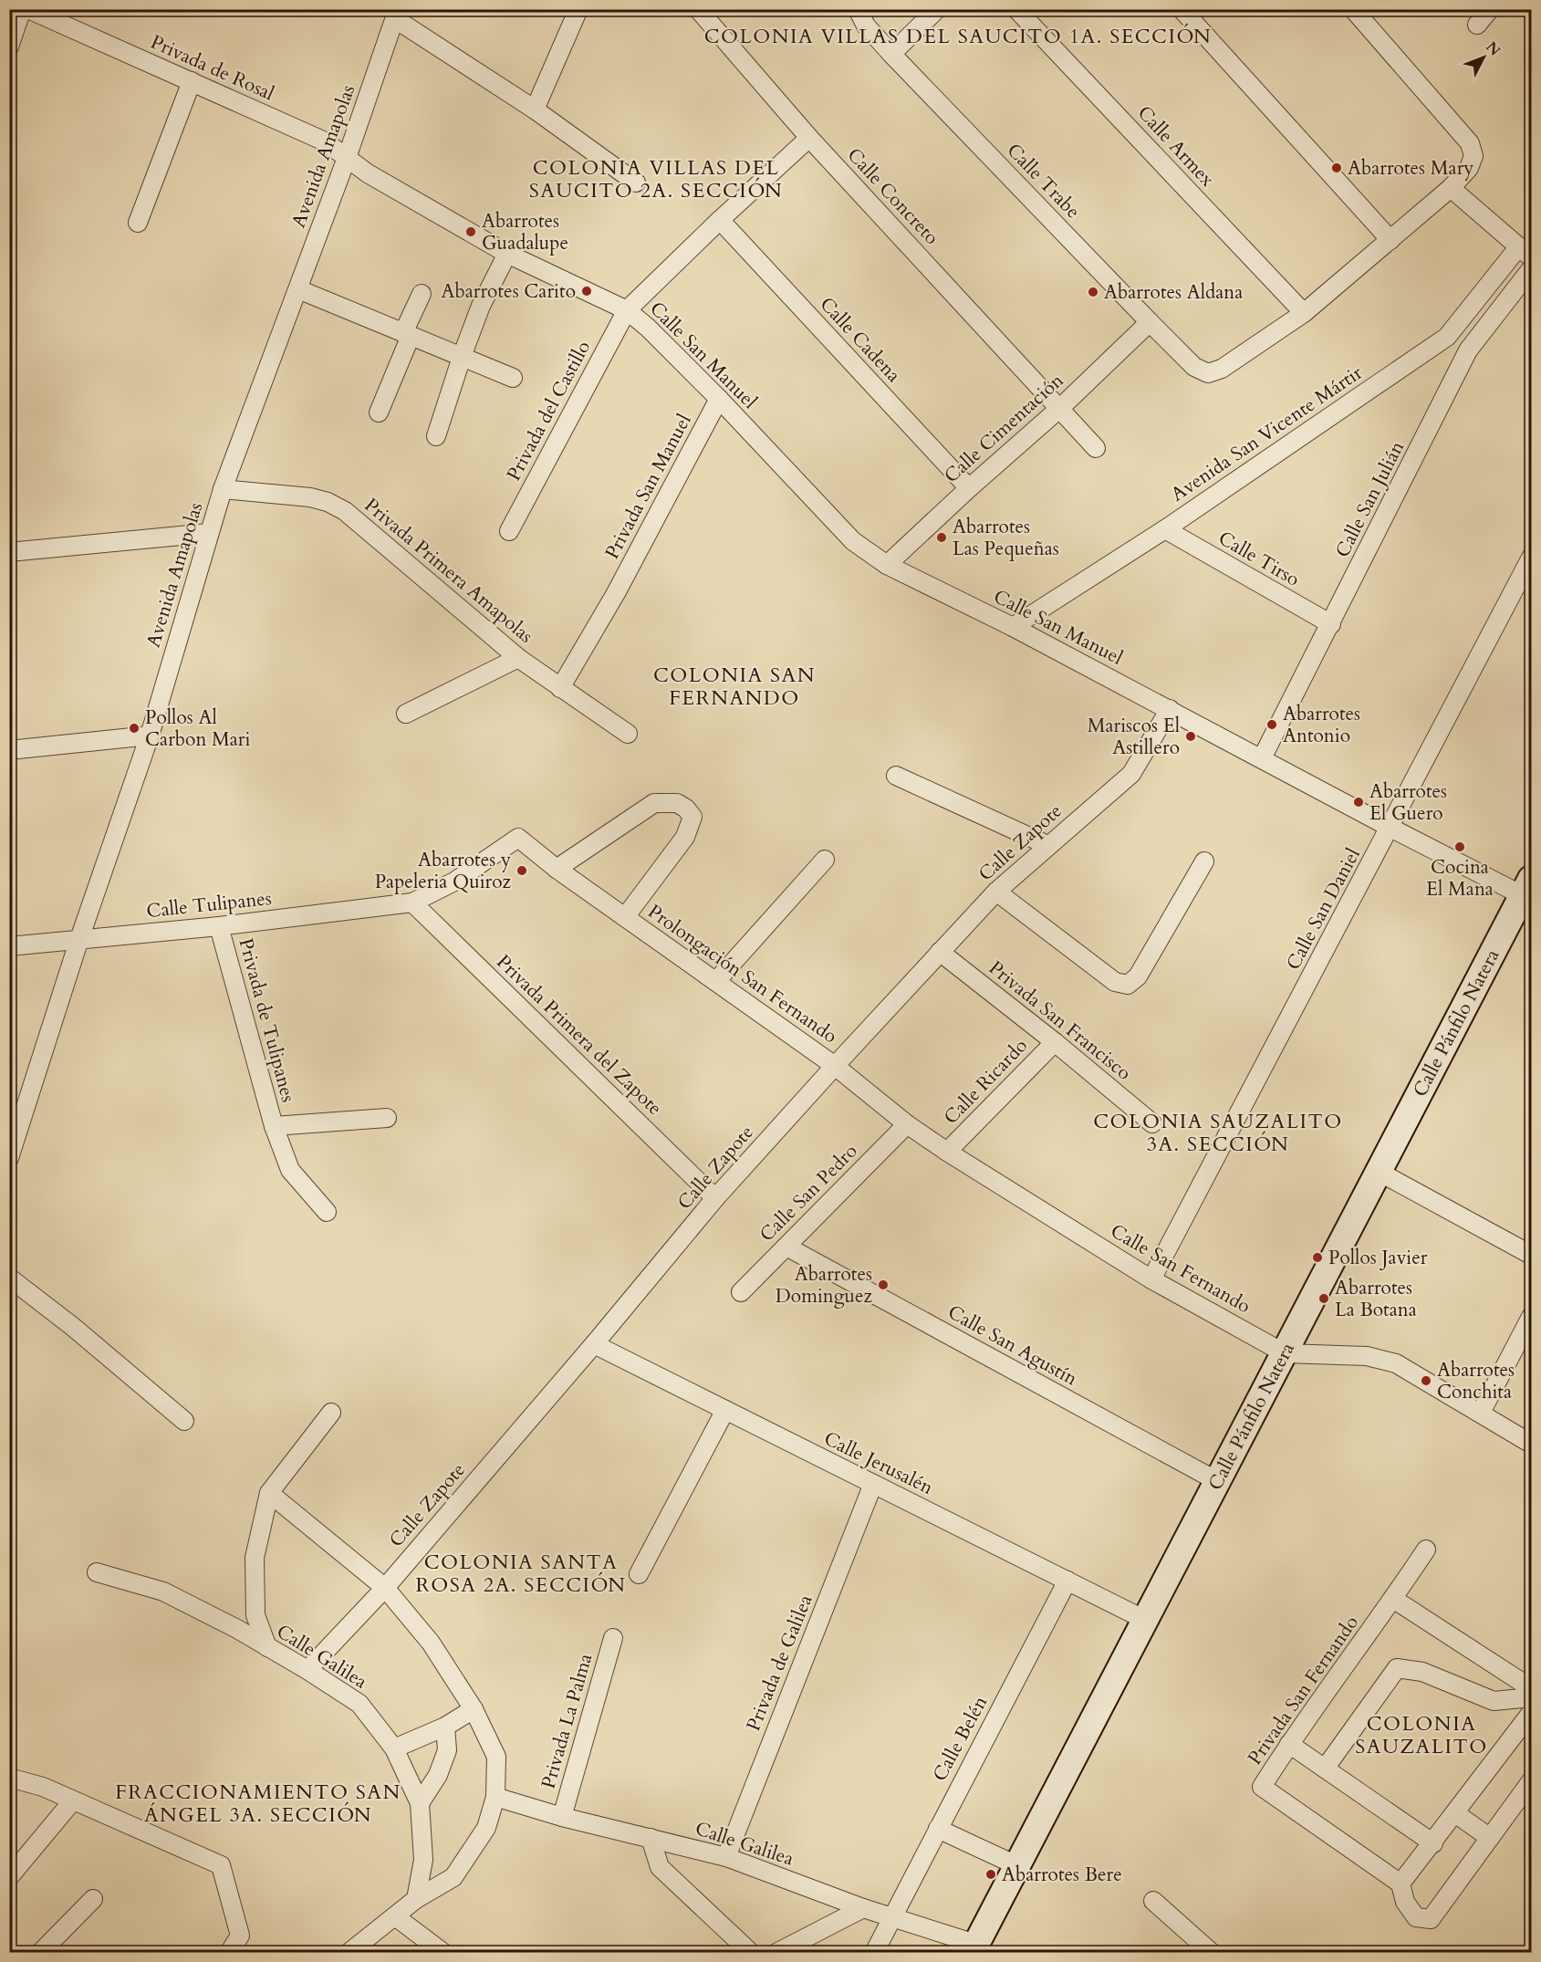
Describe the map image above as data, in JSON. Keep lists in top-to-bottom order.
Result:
{
  "streets": {
    "main road": ["Calle Pánfilo Natera"],
    "street": [
      "Privada de Rosal",
      "Calle Armex",
      "Avenida Amapolas",
      "Calle Trabe",
      "Calle Concreto",
      "Calle Cadena",
      "Calle San Manuel",
      "Privada del Castillo",
      "Calle Cimentación",
      "Avenida San Vicente Mártir",
      "Privada San Manuel",
      "Calle San Julián",
      "Calle Tirso",
      "Privada Primera Amapolas",
      "Calle Zapote",
      "Calle Tulipanes",
      "Calle San Daniel",
      "Prolongación San Fernando",
      "Privada de Tulipanes",
      "Privada San Francisco",
      "Privada Primera del Zapote",
      "Calle Ricardo",
      "Calle San Pedro",
      "Calle San Fernando",
      "Calle San Agustín",
      "Calle Jerusalén",
      "Calle Galilea",
      "Privada de Galilea",
      "Privada San Fernando",
      "Privada La Palma",
      "Calle Belén"
    ]
  },
  "crossings": [
    ["Privada de Rosal", "Avenida Amapolas"],
    ["Privada de Rosal", "Calle San Manuel"],
    ["Calle Armex", "Calle Trabe"],
    ["Avenida Amapolas", "Privada Primera Amapolas"],
    ["Avenida Amapolas", "Calle Tulipanes"],
    ["Calle Trabe", "Calle Cimentación"],
    ["Calle Concreto", "Privada del Castillo"],
    ["Calle Concreto", "Calle Cimentación"],
    ["Calle Cadena", "Privada del Castillo"],
    ["Calle Cadena", "Calle Cimentación"],
    ["Calle San Manuel", "Privada del Castillo"],
    ["Calle San Manuel", "Calle Cimentación"],
    ["Calle San Manuel", "Avenida San Vicente Mártir"],
    ["Calle San Manuel", "Privada San Manuel"],
    ["Calle San Manuel", "Calle San Julián"],
    ["Calle San Manuel", "Calle Zapote"],
    ["Calle San Manuel", "Calle San Daniel"],
    ["Calle San Manuel", "Calle Pánfilo Natera"],
    ["Avenida San Vicente Mártir", "Calle Tirso"],
    ["Privada San Manuel", "Privada Primera Amapolas"],
    ["Calle San Julián", "Calle Tirso"],
    ["Calle Zapote", "Prolongación San Fernando"],
    ["Calle Zapote", "Privada San Francisco"],
    ["Calle Zapote", "Privada Primera del Zapote"],
    ["Calle Zapote", "Calle San Fernando"],
    ["Calle Zapote", "Calle Jerusalén"],
    ["Calle Zapote", "Calle Galilea"],
    ["Calle Tulipanes", "Prolongación San Fernando"],
    ["Calle Tulipanes", "Privada de Tulipanes"],
    ["Calle Tulipanes", "Privada Primera del Zapote"],
    ["Calle San Daniel", "Calle San Fernando"],
    ["Prolongación San Fernando", "Privada Primera del Zapote"],
    ["Prolongación San Fernando", "Calle San Fernando"],
    ["Privada San Francisco", "Calle Ricardo"],
    ["Calle Pánfilo Natera", "Calle San Fernando"],
    ["Calle Pánfilo Natera", "Calle San Agustín"],
    ["Calle Pánfilo Natera", "Calle Jerusalén"],
    ["Calle Pánfilo Natera", "Calle Galilea"],
    ["Calle Ricardo", "Calle San Fernando"],
    ["Calle San Pedro", "Calle San Fernando"],
    ["Calle San Pedro", "Calle San Agustín"],
    ["Calle Jerusalén", "Privada de Galilea"],
    ["Calle Jerusalén", "Calle Belén"],
    ["Calle Galilea", "Privada de Galilea"],
    ["Calle Galilea", "Privada La Palma"],
    ["Calle Galilea", "Calle Belén"]
  ],
  "districts": [
    "COLONIA VILLAS DEL SAUCITO 1A. SECCIÓN",
    "COLONIA VILLAS DEL SAUCITO 2A. SECCIÓN",
    "COLONIA SAN FERNANDO",
    "COLONIA SAUZALITO 3A. SECCIÓN",
    "COLONIA SANTA ROSA 2A. SECCIÓN",
    "COLONIA SAUZALITO",
    "FRACCIONAMIENTO SAN ÁNGEL 3A. SECCIÓN"
  ],
  "places": [
    "Abarrotes Mary",
    "Abarrotes Guadalupe",
    "Abarrotes Carito",
    "Abarrotes Aldana",
    "Abarrotes Las Pequeñas",
    "Abarrotes Antonio",
    "Pollos Al Carbon Mari",
    "Mariscos El Astillero",
    "Abarrotes El Guero",
    "Cocina El Mana",
    "Abarrotes y Papeleria Quiroz",
    "Pollos Javier",
    "Abarrotes Dominguez",
    "Abarrotes La Botana",
    "Abarrotes Conchita",
    "Abarrotes Bere"
  ],
  "north": "top right"
}
